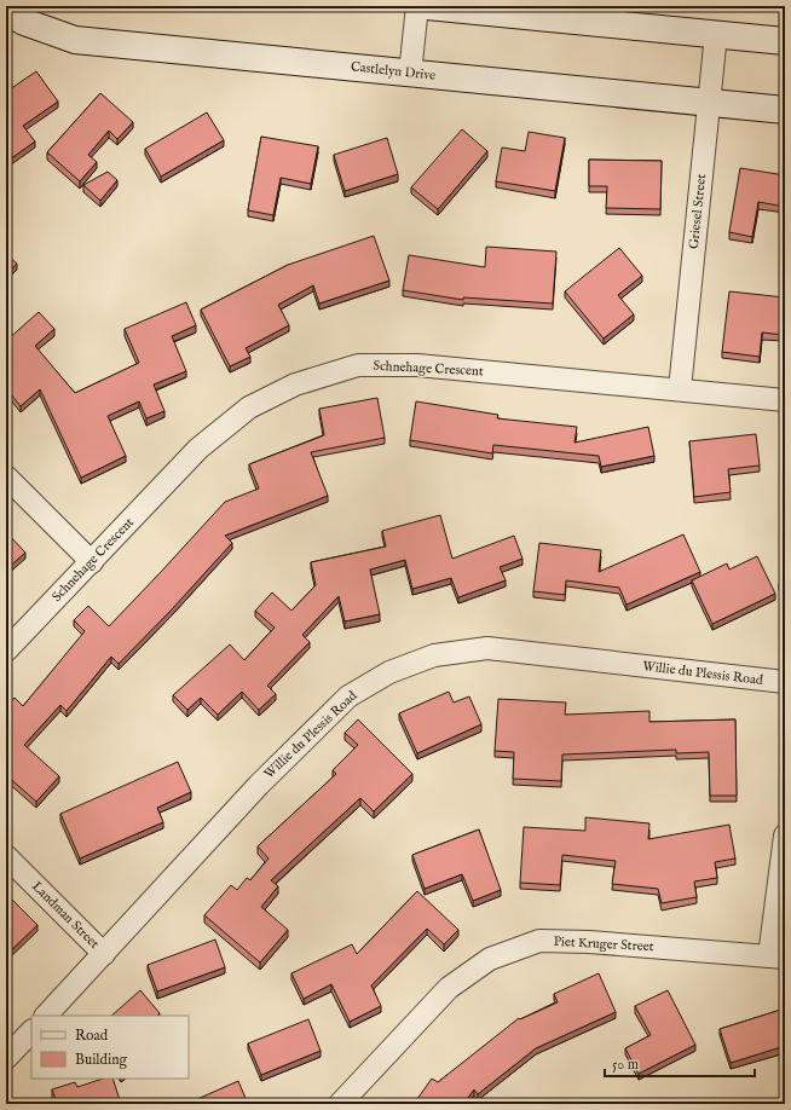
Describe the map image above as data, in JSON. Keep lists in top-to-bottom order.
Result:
{
  "streets": {
    "street": [
      "Castlelyn Drive",
      "Griesel Street",
      "Schnehage Crescent",
      "Willie du Plessis Road",
      "Landman Street",
      "Piet Kruger Street"
    ]
  },
  "crossings": [
    ["Castlelyn Drive", "Griesel Street"],
    ["Griesel Street", "Schnehage Crescent"],
    ["Willie du Plessis Road", "Landman Street"]
  ],
  "legend": ["Road", "Building"],
  "scale_bar": "50 m"
}
